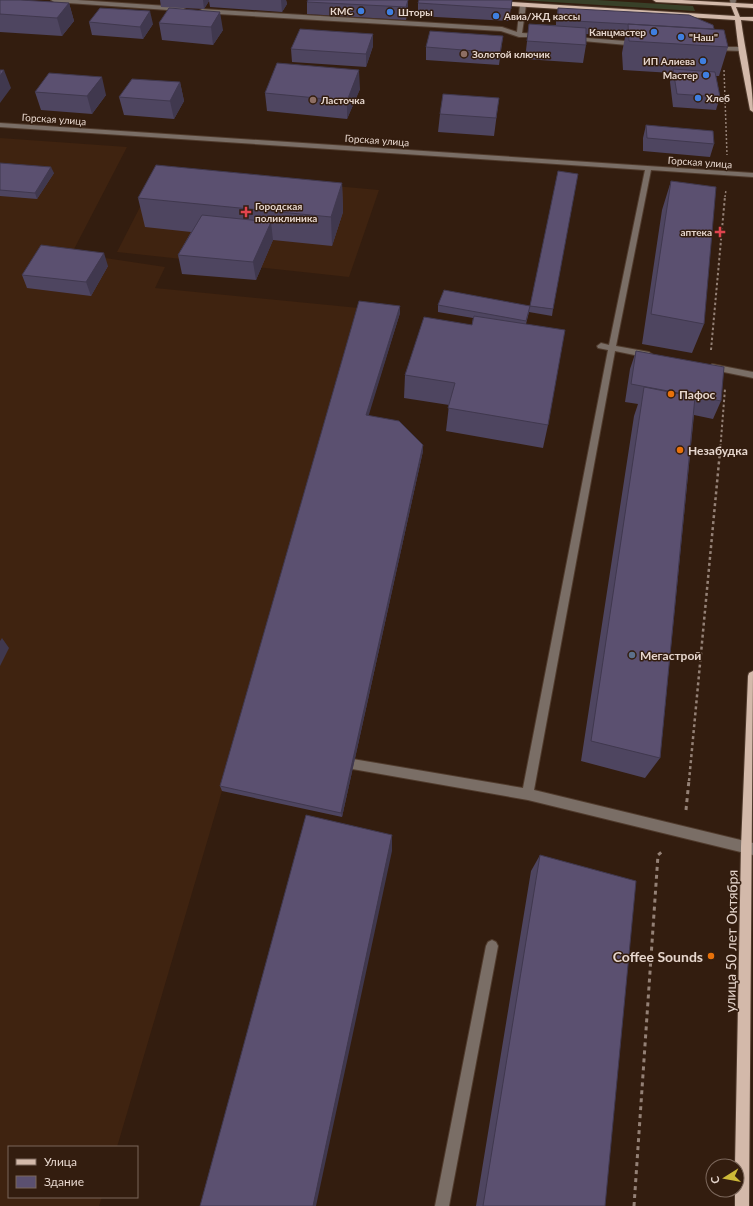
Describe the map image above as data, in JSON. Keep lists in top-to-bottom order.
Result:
{
  "streets": {
    "main road": ["улица 50 лет Октября"],
    "street": ["Горская улица"]
  },
  "places": {
    "other": [
      "КМС",
      "Шторы",
      "Авиа/ЖД кассы",
      "Канцмастер",
      "\"Наш\"",
      "Золотой ключик",
      "ИП Алиева",
      "Мастер",
      "Хлеб",
      "Ласточка",
      "Пафос",
      "Незабудка",
      "Мегастрой",
      "Coffee Sounds"
    ],
    "health": ["Городская поликлиника", "аптека"]
  },
  "legend": ["Улица", "Здание"],
  "north": "left"
}
